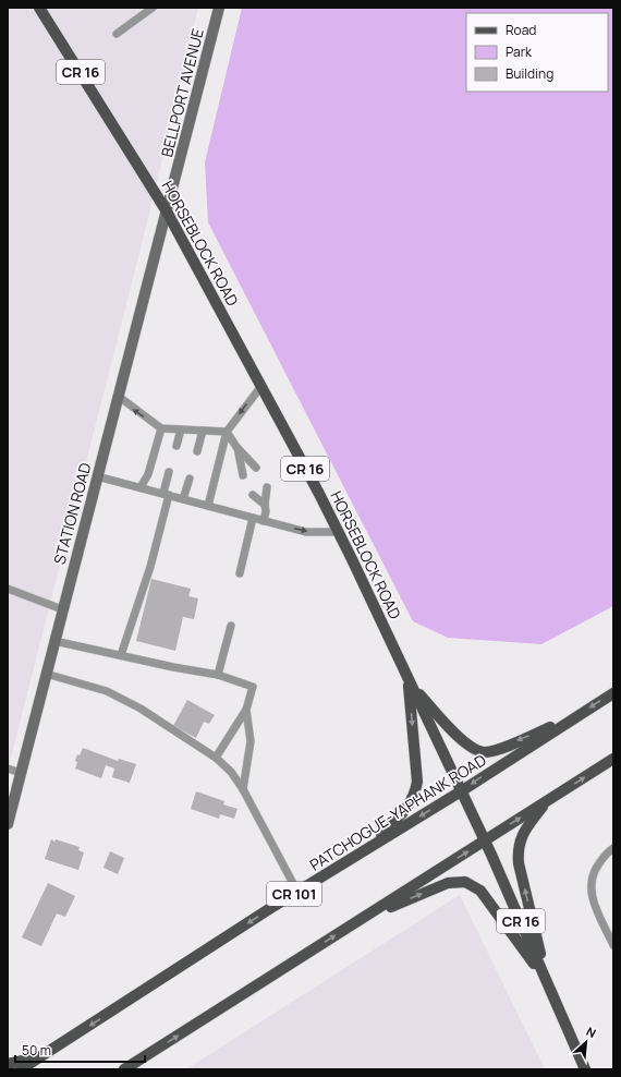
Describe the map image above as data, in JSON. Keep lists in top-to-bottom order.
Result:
{
  "streets": {
    "main road": [
      "CR 16",
      "BELLPORT AVENUE",
      "HORSEBLOCK ROAD",
      "STATION ROAD",
      "PATCHOGUE-YAPHANK ROAD",
      "CR 101"
    ]
  },
  "crossings": [
    ["BELLPORT AVENUE", "HORSEBLOCK ROAD"],
    ["BELLPORT AVENUE", "STATION ROAD"],
    ["HORSEBLOCK ROAD", "STATION ROAD"],
    ["HORSEBLOCK ROAD", "PATCHOGUE-YAPHANK ROAD"]
  ],
  "legend": ["Road", "Park", "Building"],
  "scale_bar": "50 m",
  "north": "top right"
}
